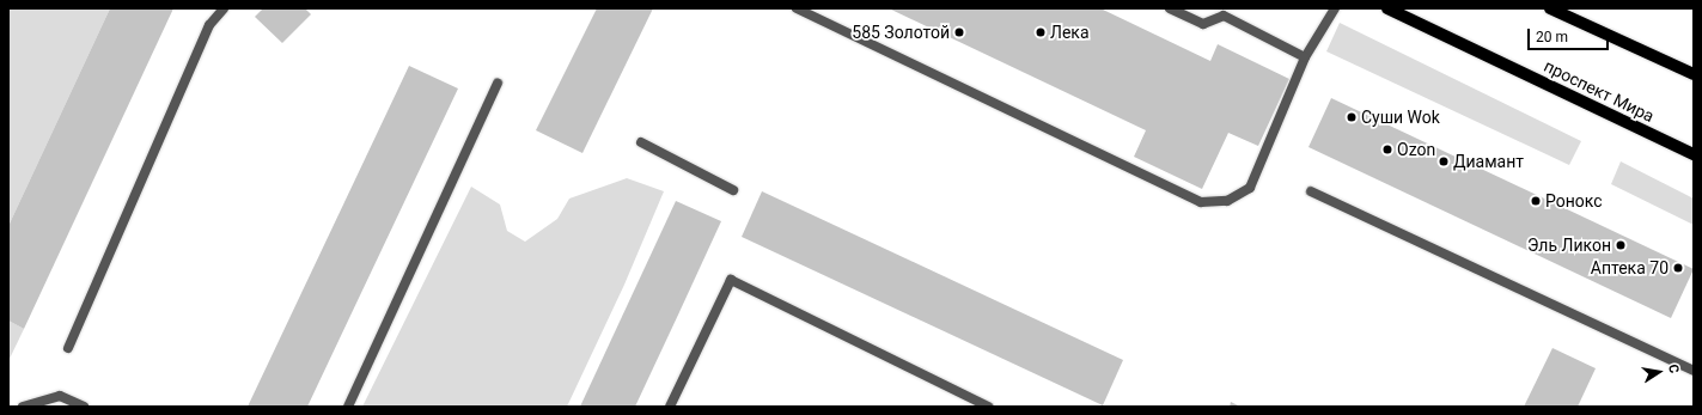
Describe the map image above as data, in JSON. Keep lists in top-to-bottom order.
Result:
{
  "streets": {
    "main road": ["проспект Мира"]
  },
  "places": [
    "585 Золотой",
    "Лека",
    "Суши Wok",
    "Ozon",
    "Диамант",
    "Ронокс",
    "Эль Ликон",
    "Аптека 70"
  ],
  "scale_bar": "20 m",
  "north": "right"
}
